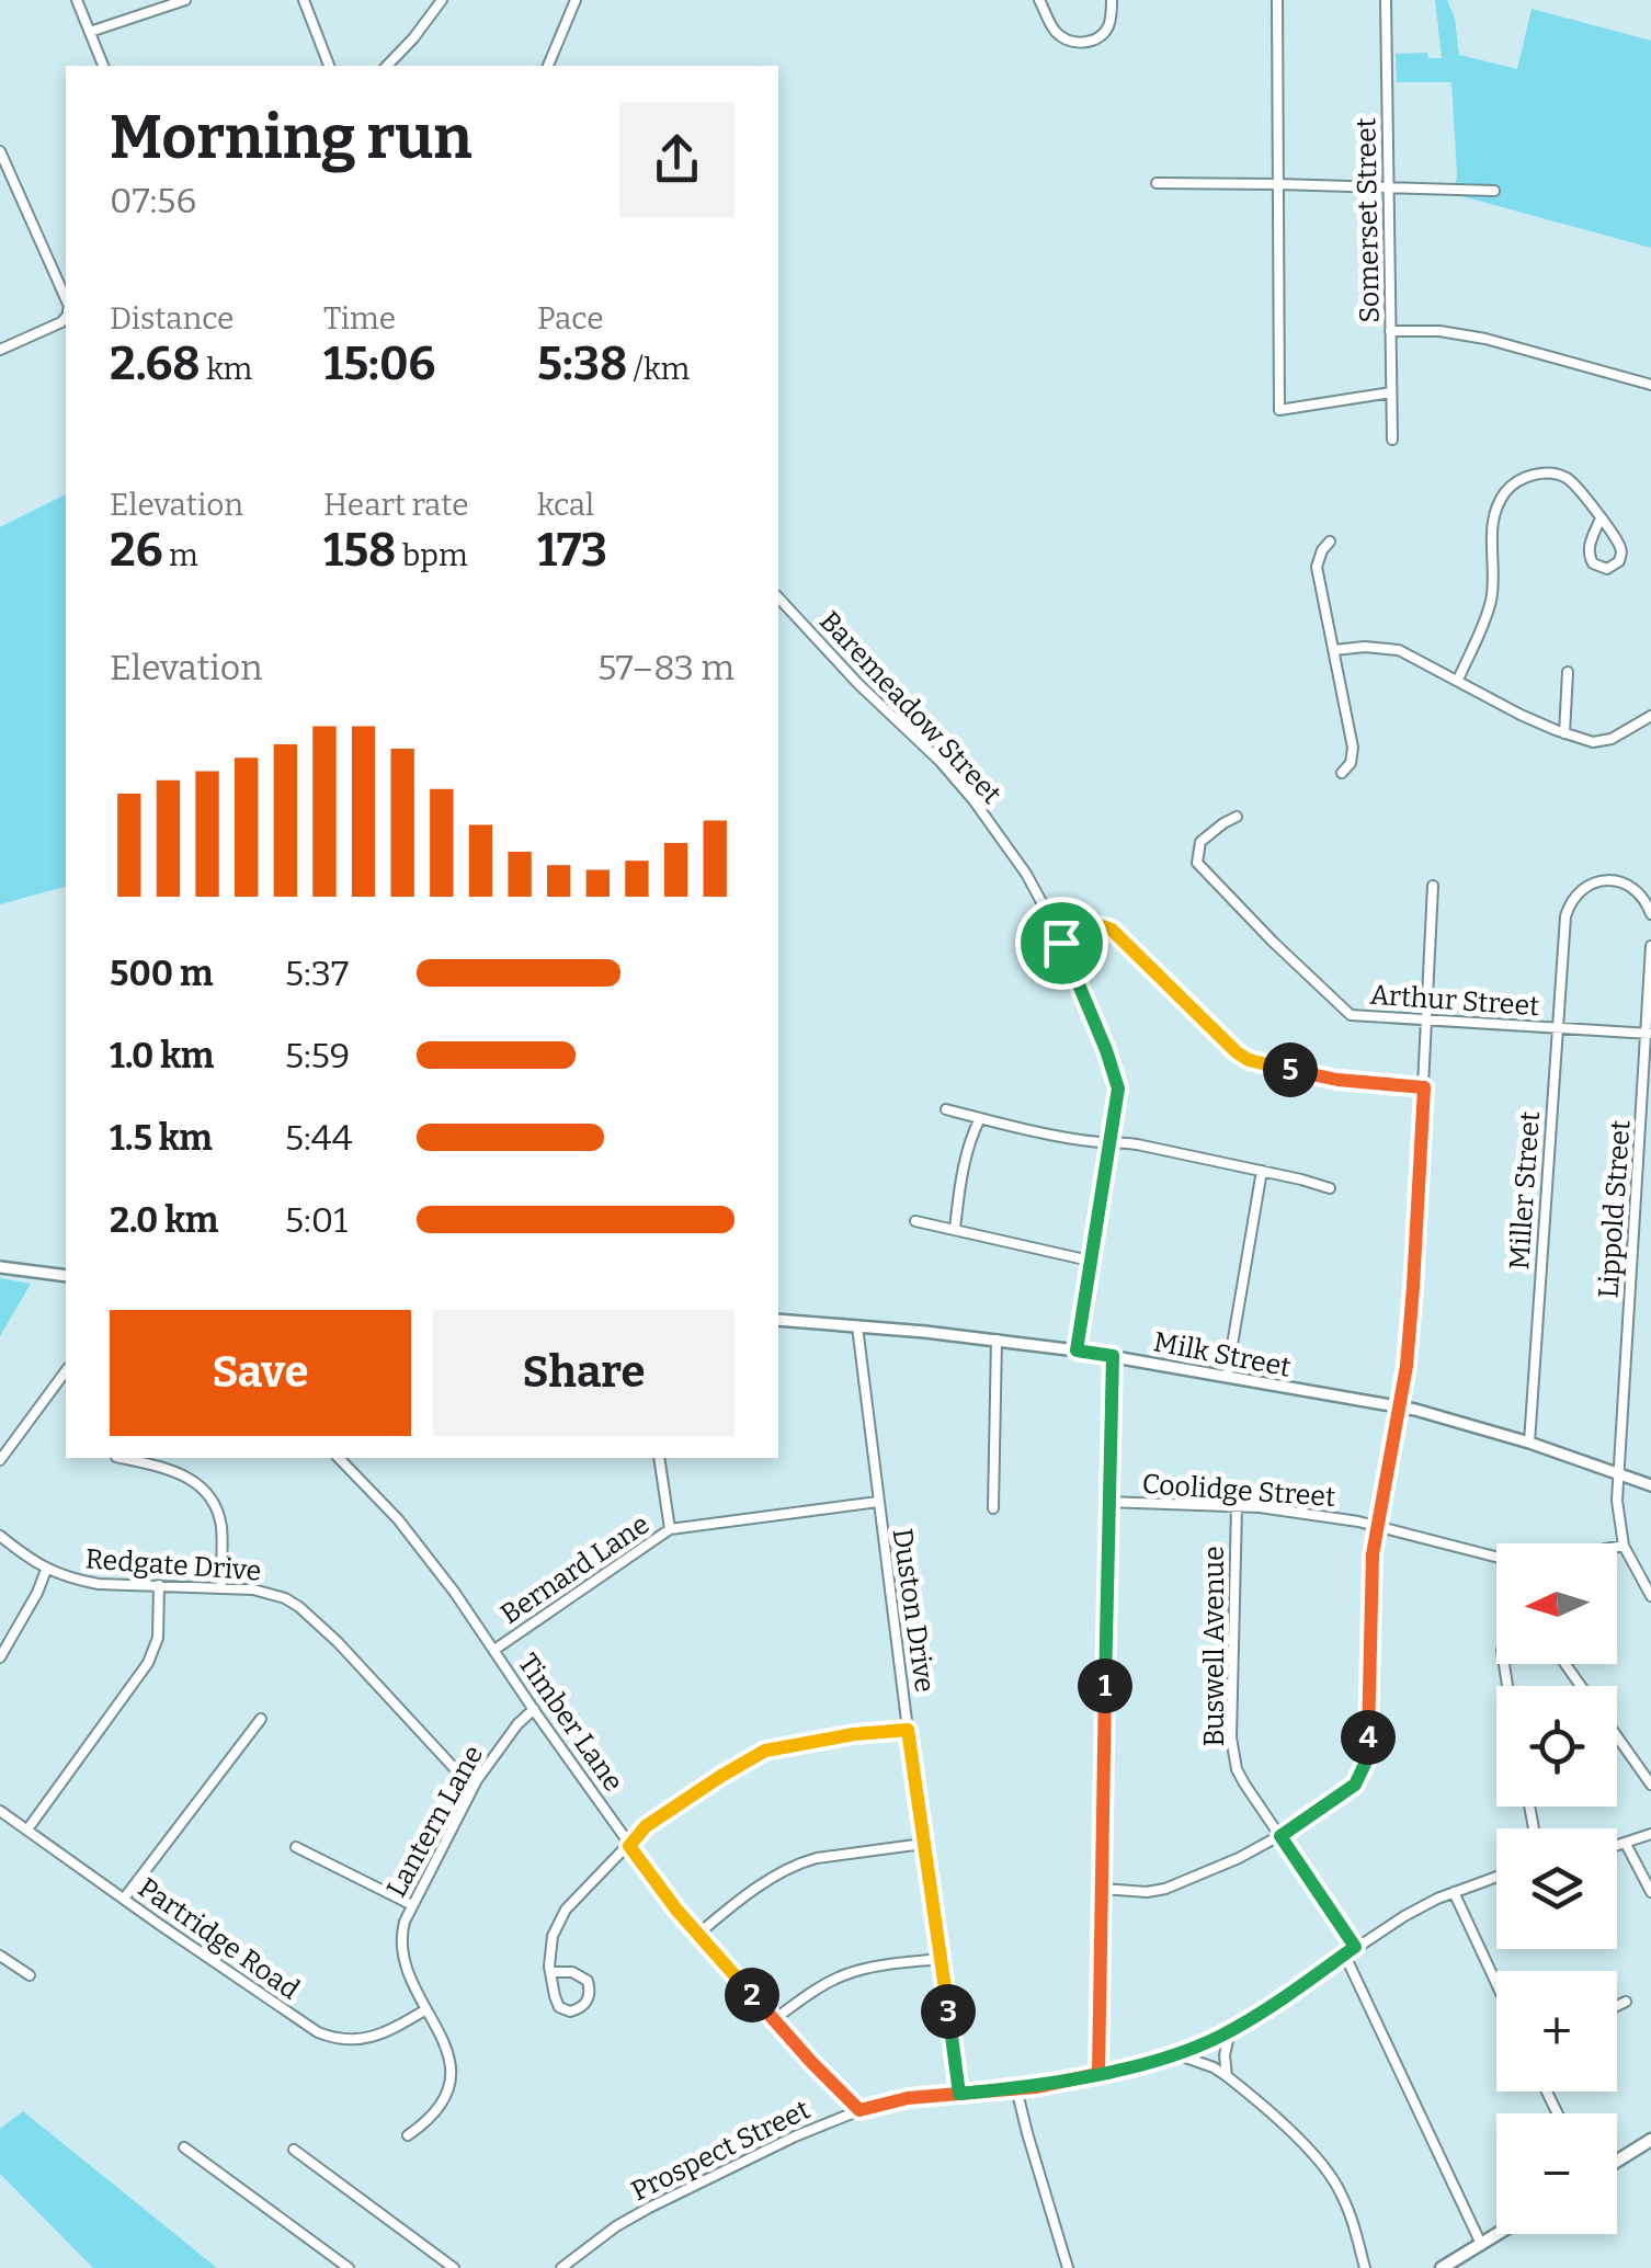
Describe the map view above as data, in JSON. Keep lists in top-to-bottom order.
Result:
{
  "streets": {
    "street": [
      "Somerset Street",
      "Baremeadow Street",
      "Arthur Street",
      "Miller Street",
      "Lippold Street",
      "Milk Street",
      "Coolidge Street",
      "Redgate Drive",
      "Bernard Lane",
      "Duston Drive",
      "Buswell Avenue",
      "Timber Lane",
      "Lantern Lane",
      "Partridge Road",
      "Prospect Street"
    ]
  },
  "crossings": [
    ["Baremeadow Street", "Milk Street"],
    ["Arthur Street", "Miller Street"],
    ["Arthur Street", "Lippold Street"],
    ["Miller Street", "Milk Street"],
    ["Lippold Street", "Milk Street"],
    ["Lippold Street", "Coolidge Street"],
    ["Milk Street", "Duston Drive"],
    ["Coolidge Street", "Buswell Avenue"],
    ["Redgate Drive", "Lantern Lane"],
    ["Bernard Lane", "Duston Drive"],
    ["Bernard Lane", "Timber Lane"],
    ["Duston Drive", "Prospect Street"],
    ["Buswell Avenue", "Prospect Street"],
    ["Timber Lane", "Lantern Lane"],
    ["Timber Lane", "Prospect Street"],
    ["Lantern Lane", "Partridge Road"]
  ],
  "north": "left",
  "page": {
    "heading": ["Morning run", "07:56"],
    "stats": [
      ["Distance", "2.68 km"],
      ["Time", "15:06"],
      ["Pace", "5:38 /km"],
      ["Elevation", "26 m"],
      ["Heart rate", "158 bpm"],
      ["kcal", "173"]
    ],
    "chart": ["Elevation", "57–83 m"],
    "list": [
      {
        "name": "500 m",
        "note": "5:37"
      },
      {
        "name": "1.0 km",
        "note": "5:59"
      },
      {
        "name": "1.5 km",
        "note": "5:44"
      },
      {
        "name": "2.0 km",
        "note": "5:01"
      }
    ],
    "pins": [
      "5",
      "1",
      "4",
      "2",
      "3"
    ],
    "buttons": ["Save", "Share"],
    "map_buttons": ["+", "−"]
  }
}
